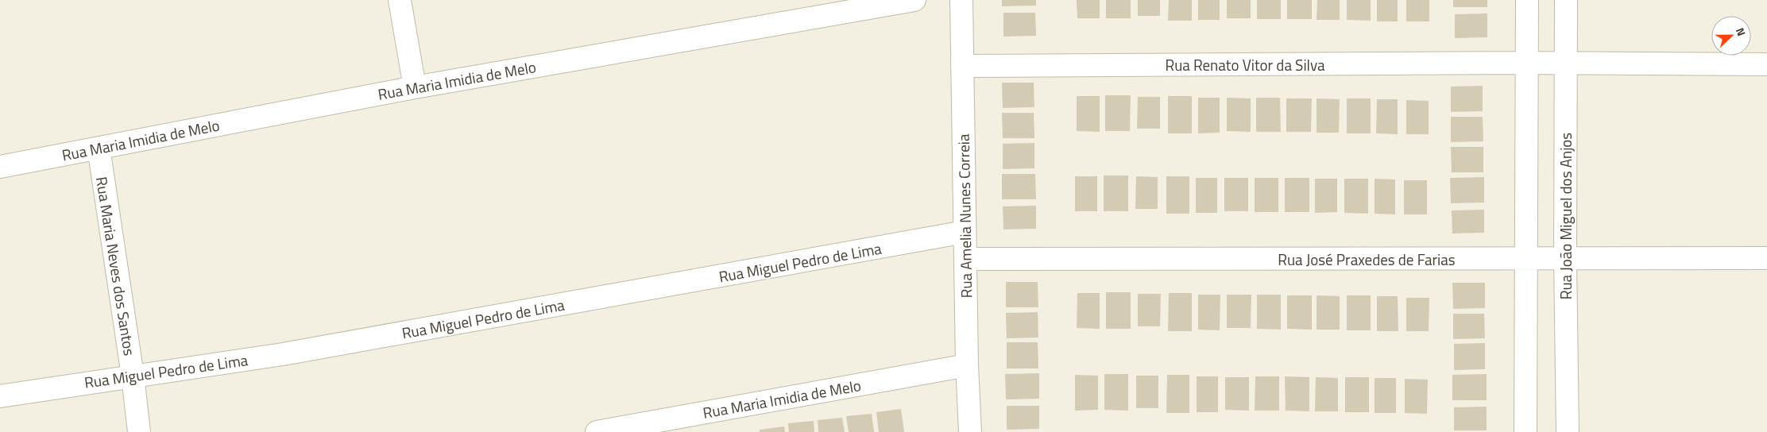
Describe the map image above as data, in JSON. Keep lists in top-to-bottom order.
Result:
{
  "streets": {
    "street": [
      "Rua Renato Vitor da Silva",
      "Rua Maria Imidia de Melo",
      "Rua Amelia Nunes Correia",
      "Rua João Miguel dos Anjos",
      "Rua José Praxedes de Farias",
      "Rua Miguel Pedro de Lima",
      "Rua Maria Neves dos Santos"
    ]
  },
  "crossings": [
    ["Rua Renato Vitor da Silva", "Rua Amelia Nunes Correia"],
    ["Rua Renato Vitor da Silva", "Rua João Miguel dos Anjos"],
    ["Rua Maria Imidia de Melo", "Rua Amelia Nunes Correia"],
    ["Rua Maria Imidia de Melo", "Rua Maria Neves dos Santos"],
    ["Rua Amelia Nunes Correia", "Rua José Praxedes de Farias"],
    ["Rua Amelia Nunes Correia", "Rua Miguel Pedro de Lima"],
    ["Rua João Miguel dos Anjos", "Rua José Praxedes de Farias"],
    ["Rua Miguel Pedro de Lima", "Rua Maria Neves dos Santos"]
  ],
  "north": "right"
}
